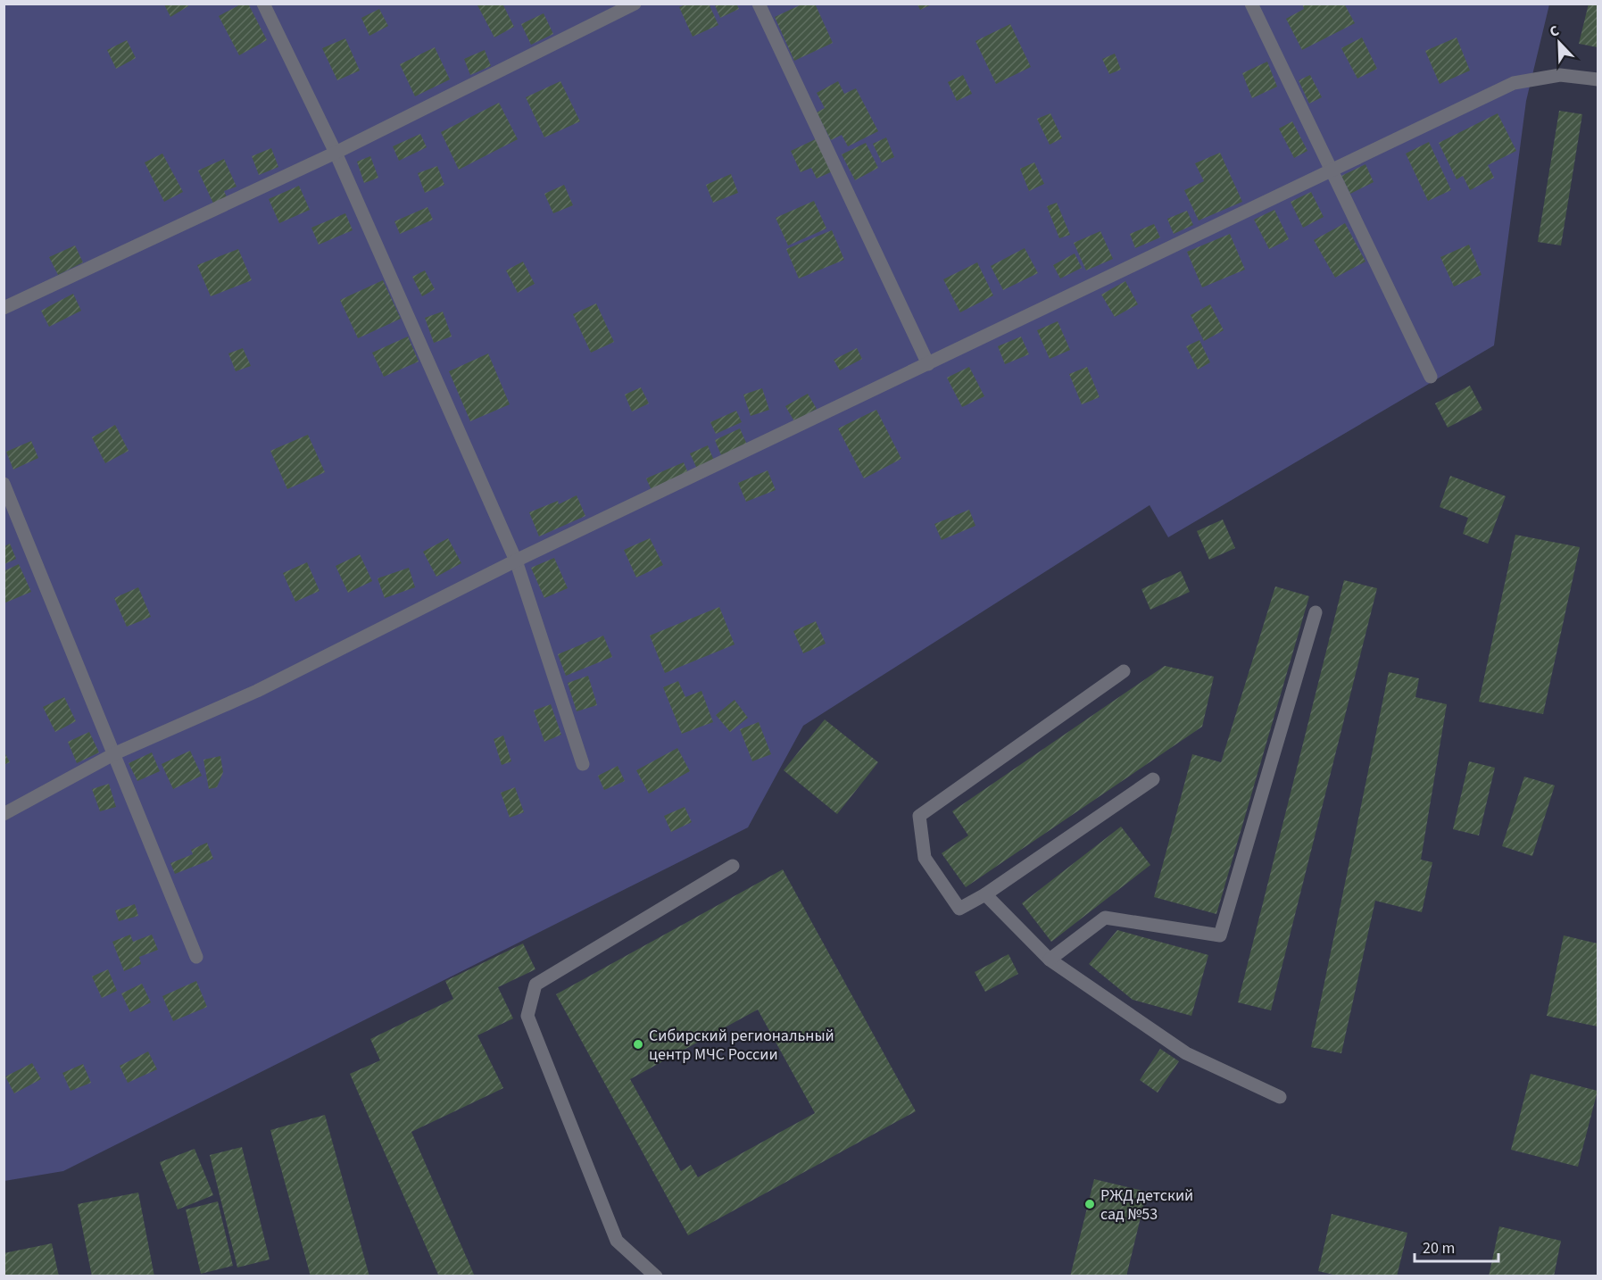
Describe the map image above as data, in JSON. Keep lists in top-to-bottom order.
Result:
{
  "places": ["Сибирский региональный центр МЧС России", "РЖД детский сад №53"],
  "scale_bar": "20 m",
  "north": "top left"
}
